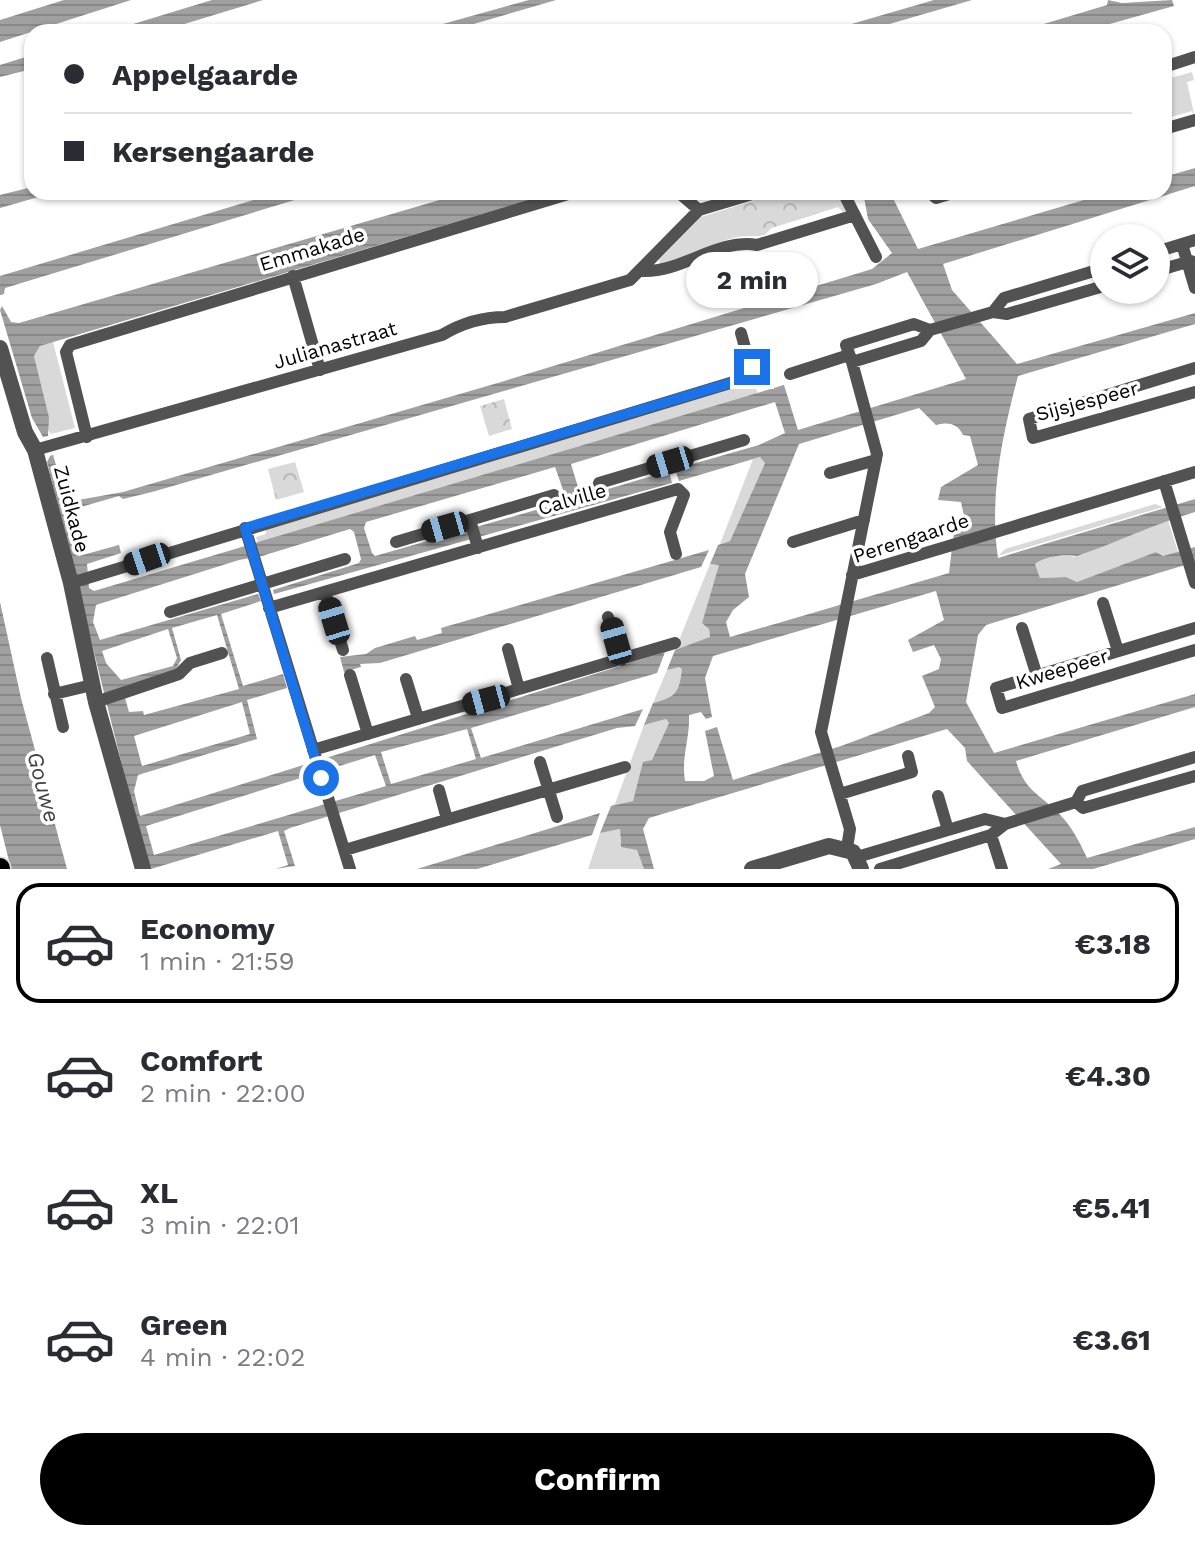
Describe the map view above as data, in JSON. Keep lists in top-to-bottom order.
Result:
{
  "streets": {
    "street": [
      "Emmakade",
      "Julianastraat",
      "Sijsjespeer",
      "Calville",
      "Zuidkade",
      "Perengaarde",
      "Kweepeer"
    ]
  },
  "crossings": [
    ["Emmakade", "Julianastraat"],
    ["Julianastraat", "Zuidkade"]
  ],
  "water": ["Gouwe"],
  "page": {
    "banner": ["Appelgaarde", "Kersengaarde"],
    "bubble": "2 min",
    "list": [
      {
        "name": "Economy",
        "note": "1 min · 21:59",
        "value": "€3.18"
      },
      {
        "name": "Comfort",
        "note": "2 min · 22:00",
        "value": "€4.30"
      },
      {
        "name": "XL",
        "note": "3 min · 22:01",
        "value": "€5.41"
      },
      {
        "name": "Green",
        "note": "4 min · 22:02",
        "value": "€3.61"
      }
    ],
    "buttons": "Confirm"
  }
}
